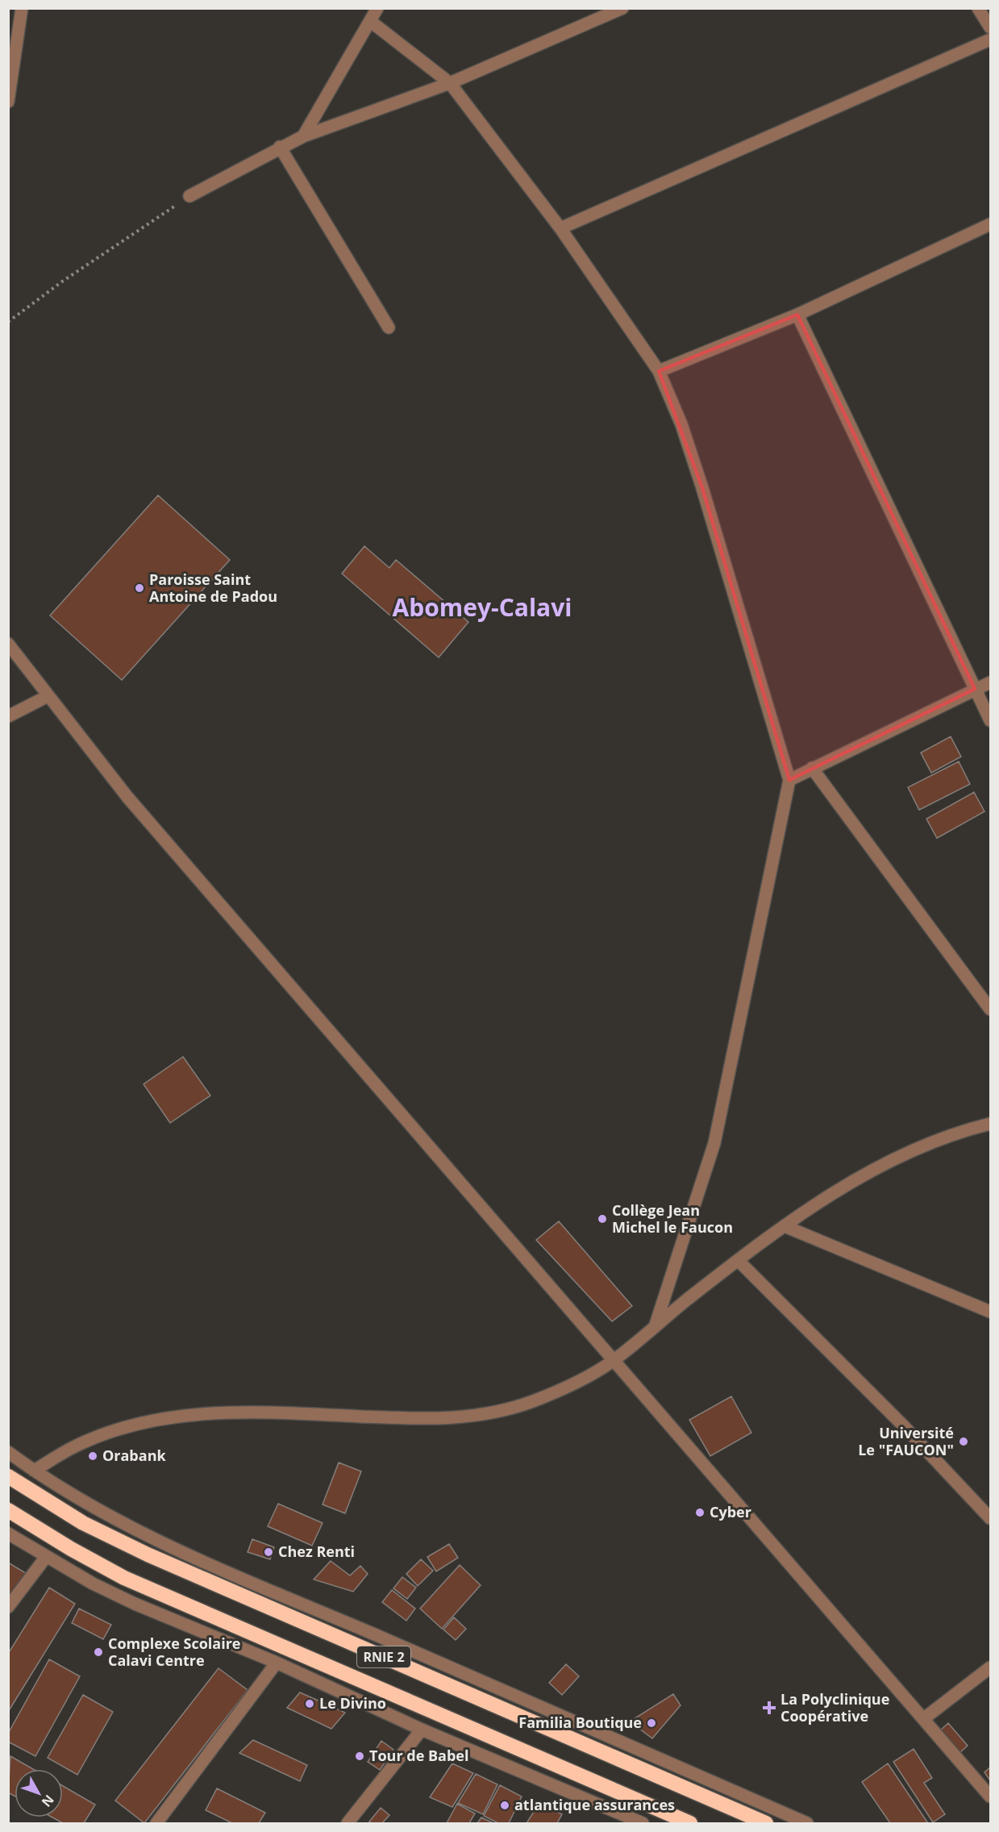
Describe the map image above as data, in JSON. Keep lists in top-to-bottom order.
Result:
{
  "streets": {
    "highway": ["RNIE 2"]
  },
  "districts": ["Abomey-Calavi"],
  "places": {
    "other": [
      "Paroisse Saint Antoine de Padou",
      "Collège Jean Michel le Faucon",
      "Université Le \"FAUCON\"",
      "Orabank",
      "Cyber",
      "Chez Renti",
      "Complexe Scolaire Calavi Centre",
      "Le Divino",
      "Familia Boutique",
      "Tour de Babel",
      "atlantique assurances"
    ],
    "health": ["La Polyclinique Coopérative"]
  },
  "north": "bottom right"
}
